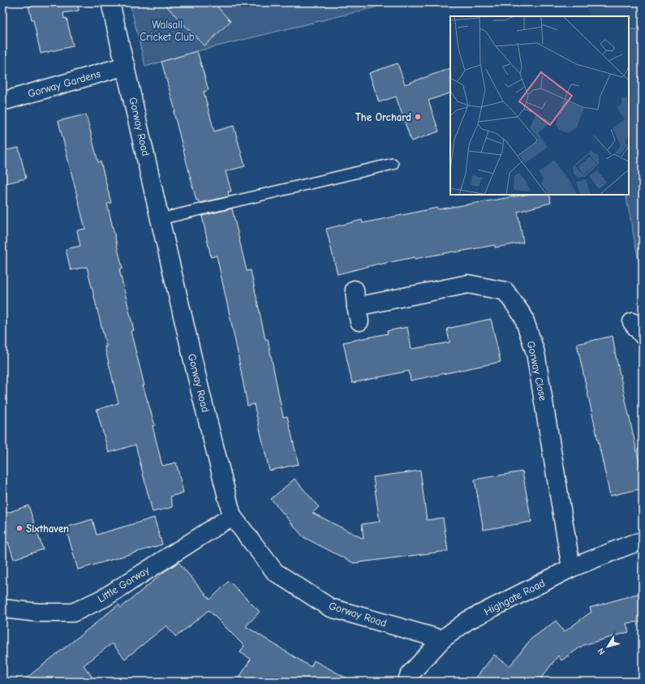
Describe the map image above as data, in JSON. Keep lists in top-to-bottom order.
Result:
{
  "streets": {
    "street": [
      "Gorway Gardens",
      "Gorway Road",
      "Gorway Close",
      "Little Gorway",
      "Highgate Road"
    ]
  },
  "crossings": [
    ["Gorway Gardens", "Gorway Road"],
    ["Gorway Road", "Little Gorway"],
    ["Gorway Road", "Highgate Road"],
    ["Gorway Close", "Highgate Road"]
  ],
  "parks": ["Walsall Cricket Club"],
  "places": ["The Orchard", "Sixthaven"],
  "north": "bottom left"
}
